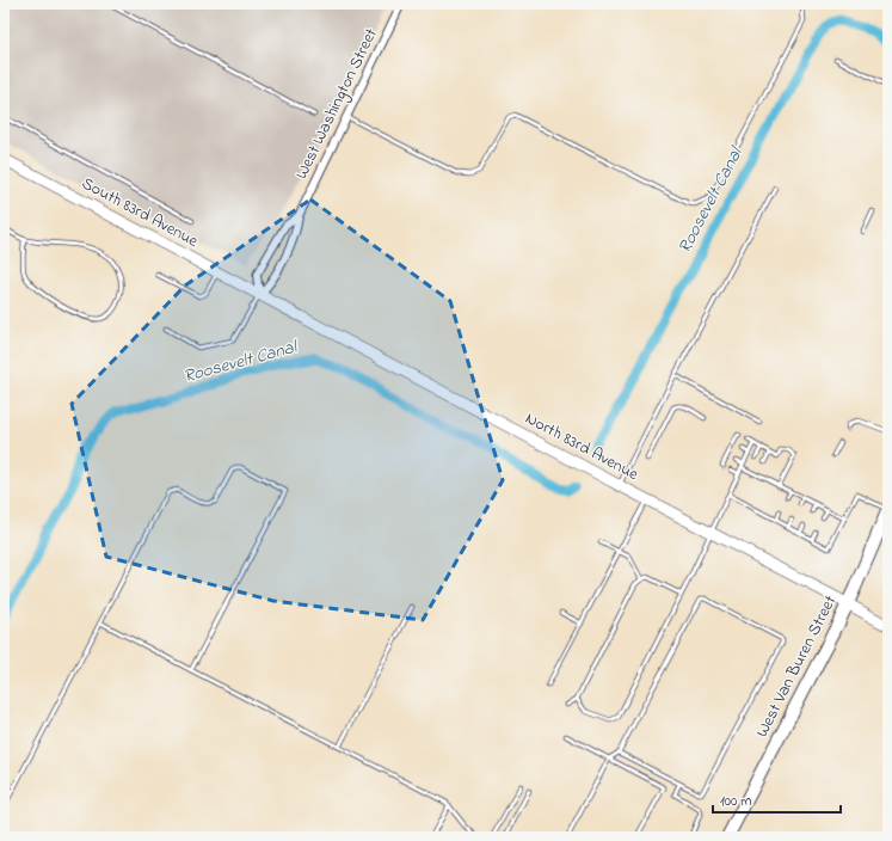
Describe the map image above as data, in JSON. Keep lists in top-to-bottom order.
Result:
{
  "streets": {
    "main road": ["South 83rd Avenue", "North 83rd Avenue", "West Van Buren Street"],
    "street": ["West Washington Street"]
  },
  "crossings": [
    ["West Washington Street", "South 83rd Avenue"],
    ["West Washington Street", "North 83rd Avenue"],
    ["South 83rd Avenue", "North 83rd Avenue"],
    ["North 83rd Avenue", "West Van Buren Street"]
  ],
  "water": ["Roosevelt Canal"],
  "scale_bar": "100 m"
}
